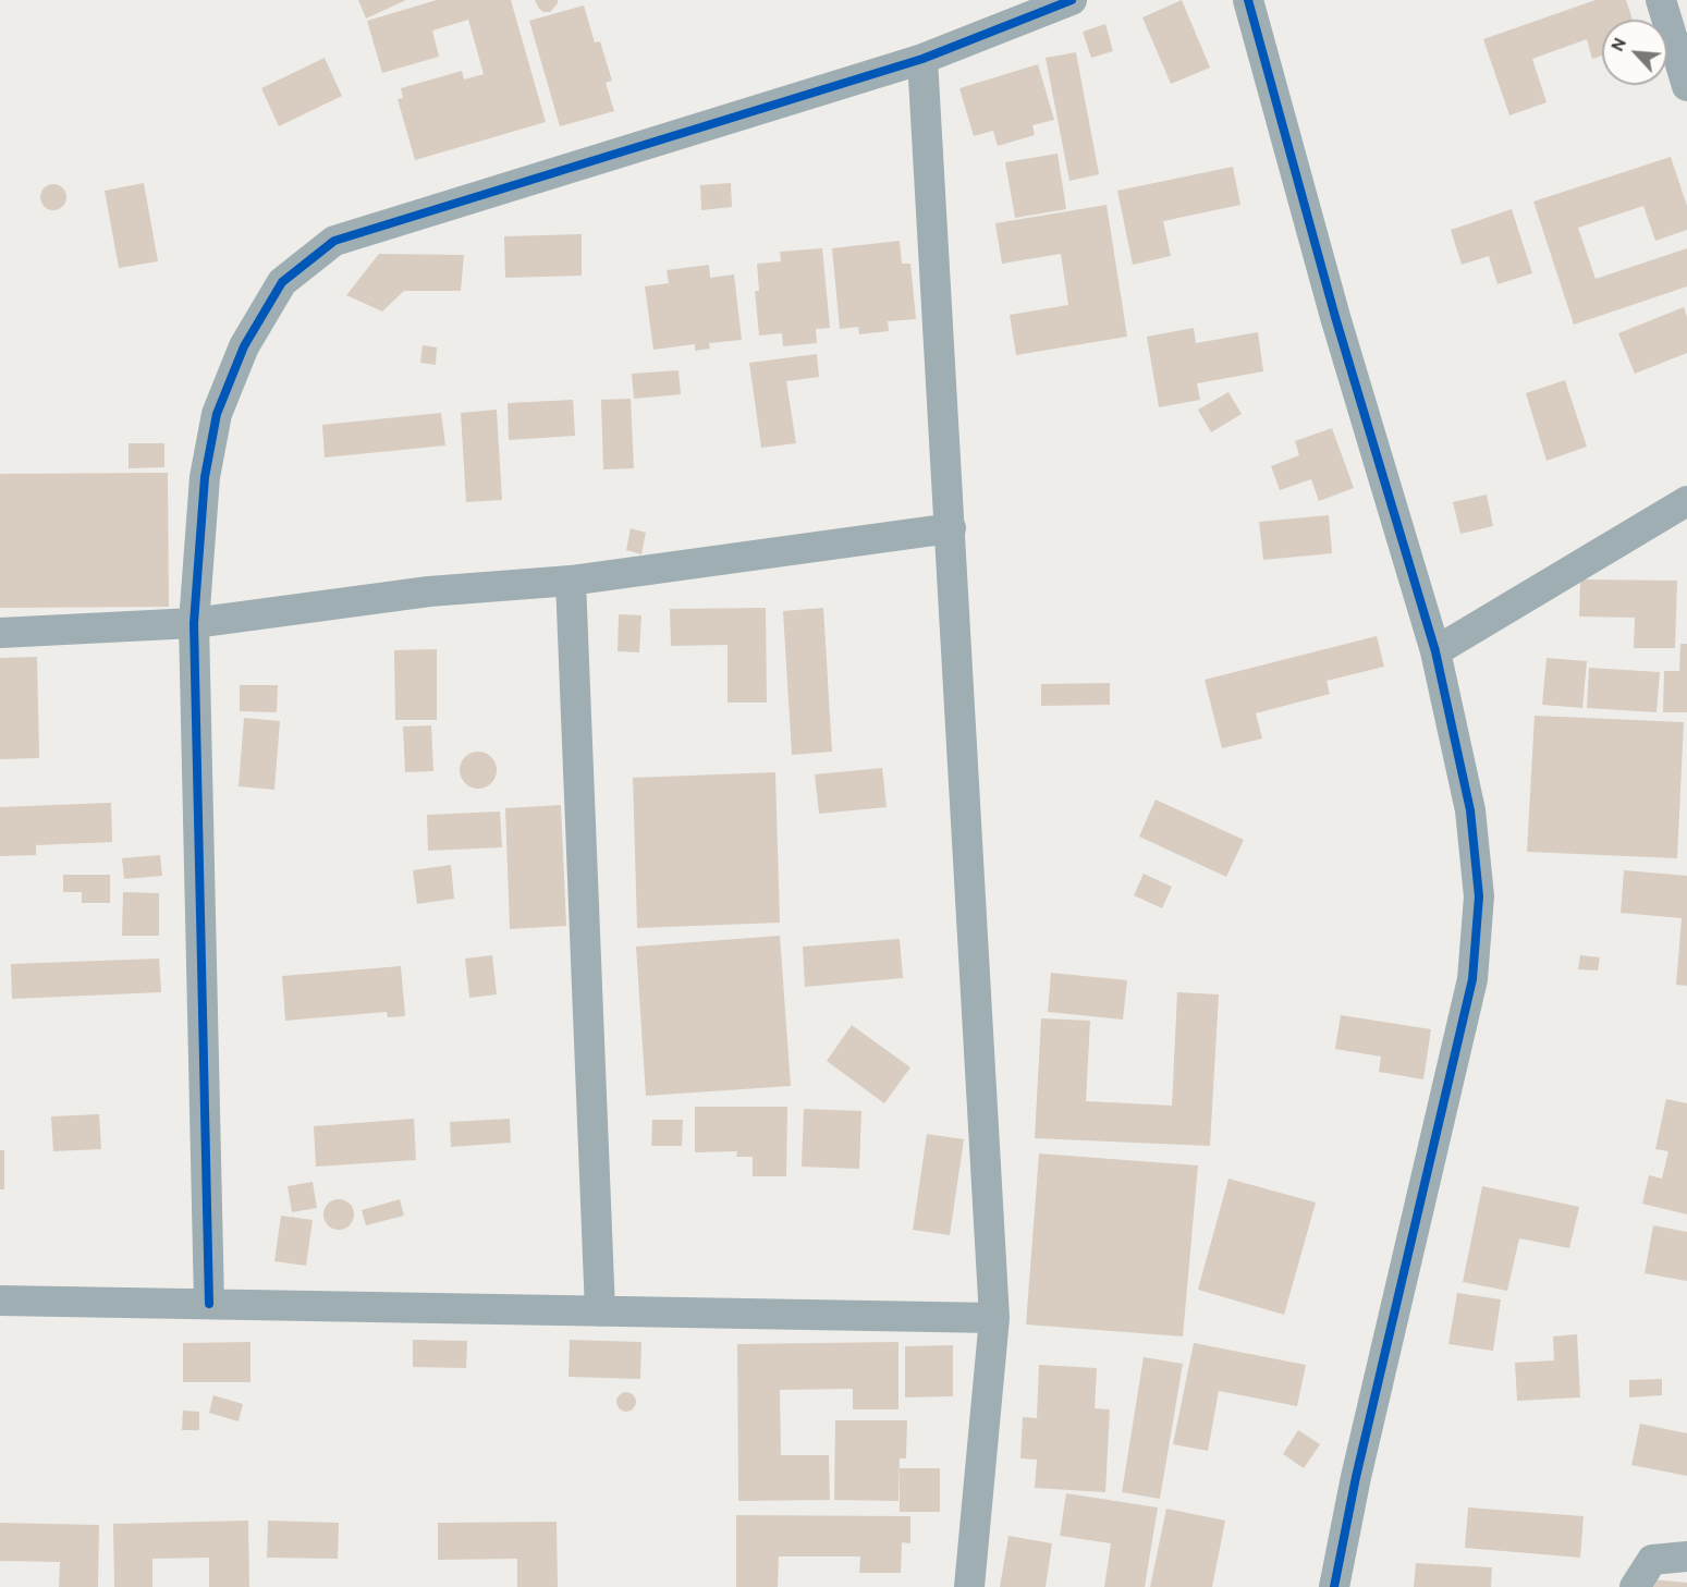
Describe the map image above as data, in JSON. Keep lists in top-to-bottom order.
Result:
{
  "north": "top left"
}
